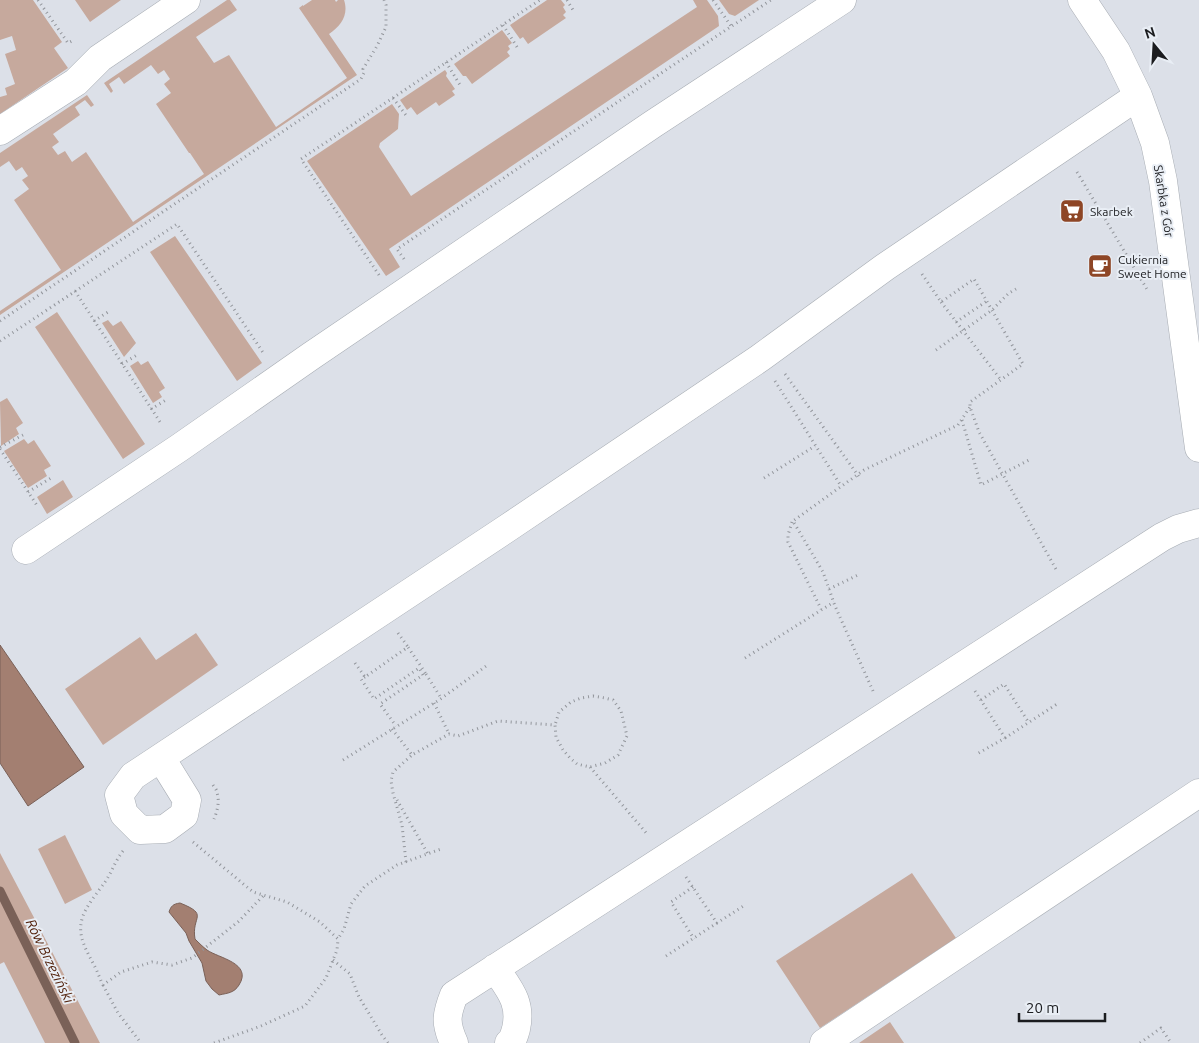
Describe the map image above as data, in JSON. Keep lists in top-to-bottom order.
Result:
{
  "streets": {
    "street": ["Skarbka z Gór"]
  },
  "water": ["Rów Brzeziński"],
  "places": {
    "supermarket": ["Skarbek"],
    "cafe": ["Cukiernia Sweet Home"]
  },
  "scale_bar": "20 m",
  "north": "top"
}
